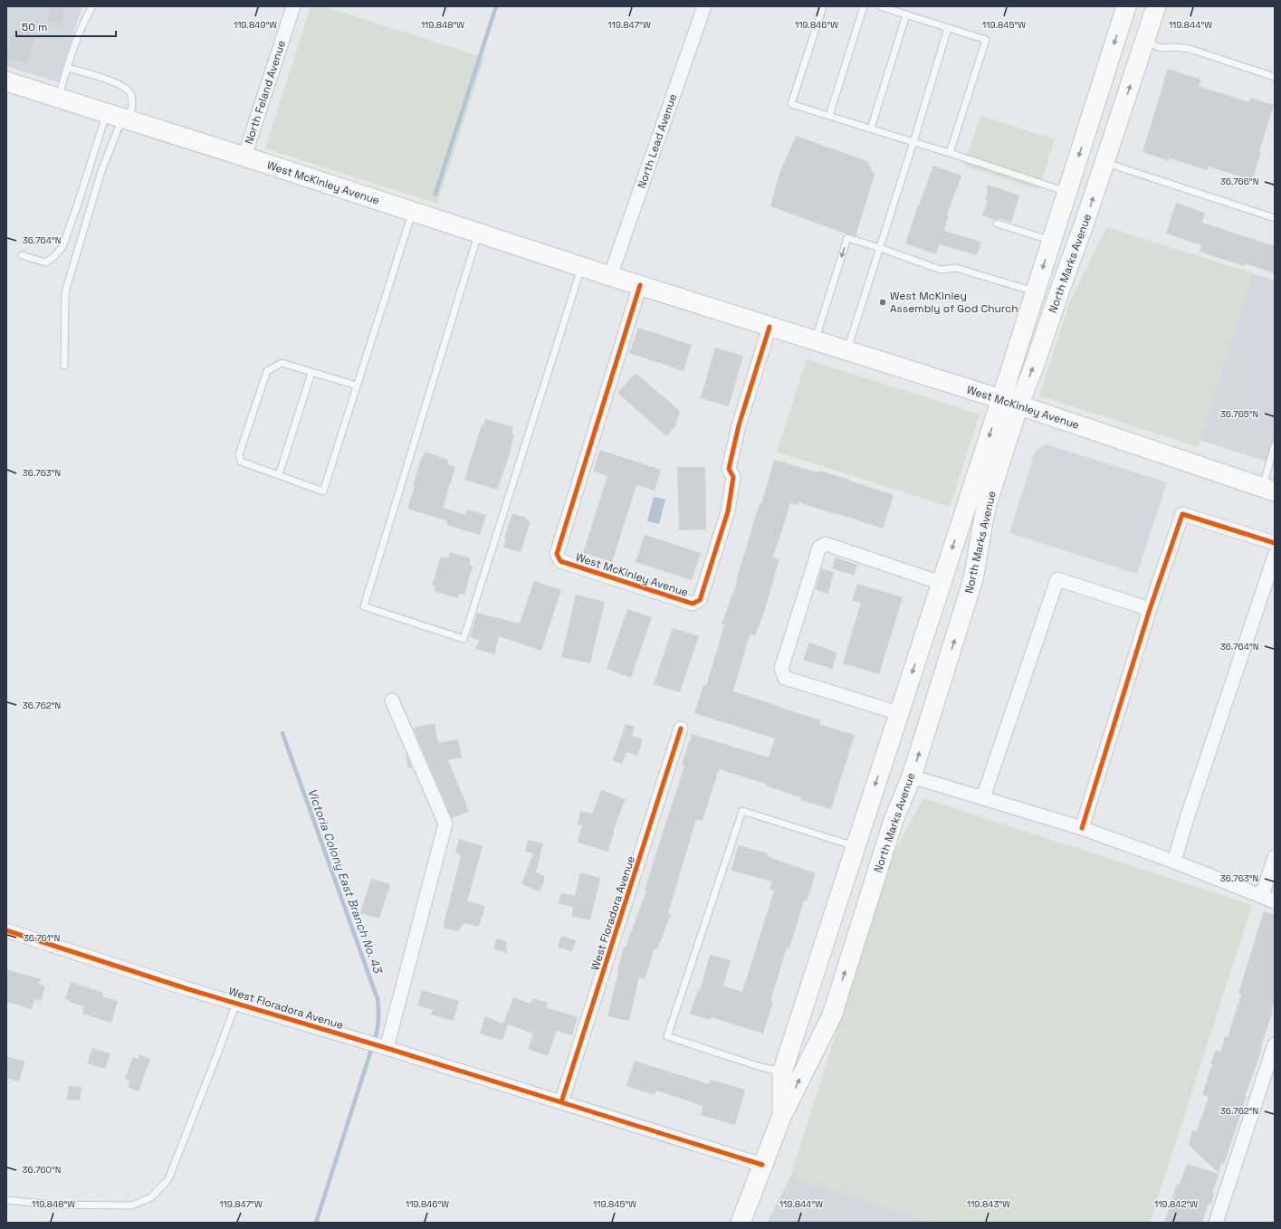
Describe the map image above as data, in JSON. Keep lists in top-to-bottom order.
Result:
{
  "streets": {
    "main road": ["West McKinley Avenue", "North Marks Avenue"],
    "street": ["North Feland Avenue", "North Lead Avenue", "West Floradora Avenue"]
  },
  "crossings": [
    ["North Feland Avenue", "West McKinley Avenue"],
    ["North Lead Avenue", "West McKinley Avenue"],
    ["West McKinley Avenue", "North Marks Avenue"],
    ["North Marks Avenue", "West Floradora Avenue"]
  ],
  "water": ["Victoria Colony East Branch No. 43"],
  "places": ["West McKinley Assembly of God Church"],
  "scale_bar": "50 m",
  "coordinates": [
    "119.849°W",
    "119.848°W",
    "119.847°W",
    "119.846°W",
    "119.845°W",
    "119.844°W",
    "36.766°N",
    "36.764°N",
    "36.765°N",
    "36.763°N",
    "36.762°N",
    "36.761°N",
    "36.760°N",
    "119.843°W",
    "119.842°W"
  ]
}
